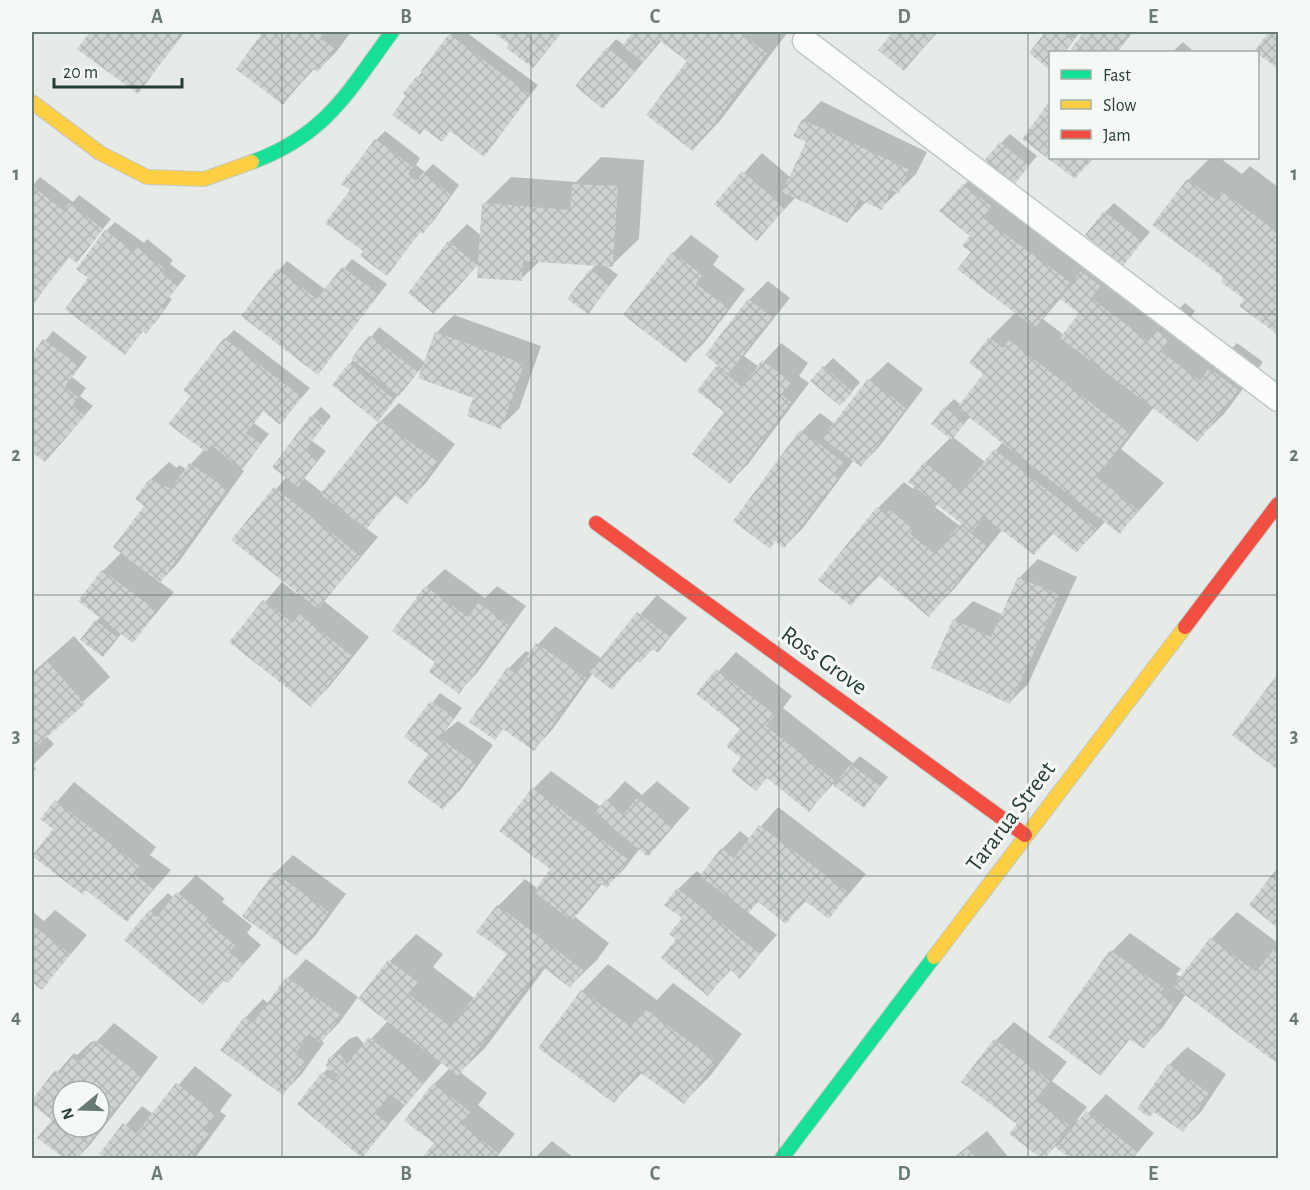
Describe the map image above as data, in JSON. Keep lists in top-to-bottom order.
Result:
{
  "streets": {
    "street": ["Ross Grove", "Tararua Street"]
  },
  "crossings": [
    ["Ross Grove", "Tararua Street"]
  ],
  "legend": ["Fast", "Slow", "Jam"],
  "scale_bar": "20 m",
  "north": "left",
  "grid": {
    "columns": [
      "A",
      "B",
      "C",
      "D",
      "E"
    ],
    "rows": [
      "1",
      "2",
      "3",
      "4"
    ]
  }
}
